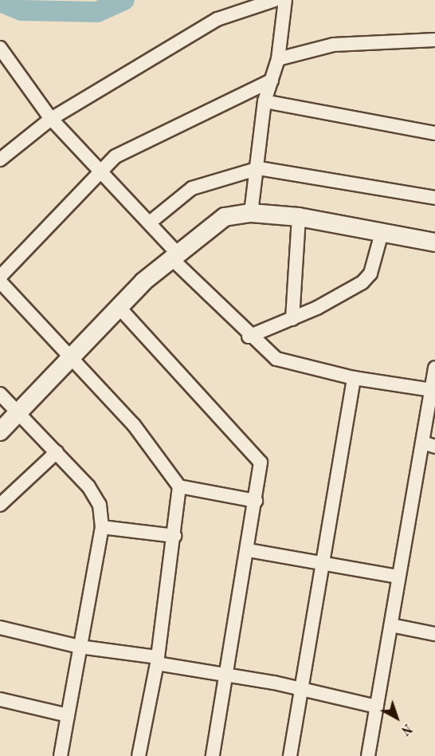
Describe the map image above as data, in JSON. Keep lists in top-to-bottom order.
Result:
{
  "north": "bottom right"
}
